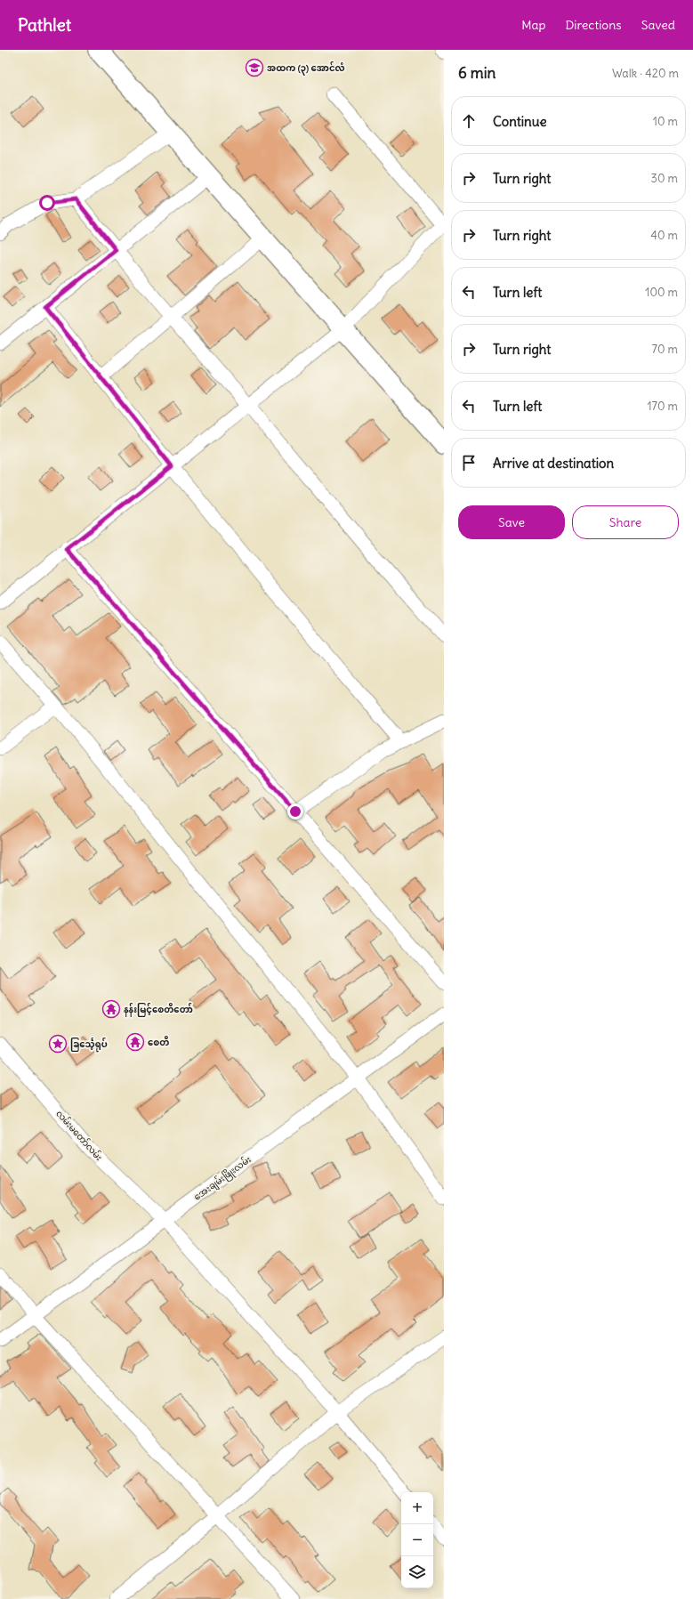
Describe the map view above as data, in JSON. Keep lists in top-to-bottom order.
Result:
{
  "streets": {
    "street": ["လမ်းမတော်လမ်း", "အေးချမ်းဖြိုးလမ်း"]
  },
  "crossings": [
    ["လမ်းမတော်လမ်း", "အေးချမ်းဖြိုးလမ်း"]
  ],
  "places": {
    "school or university": ["အထက (၃) အောင်လံ"],
    "temple": ["နန်းမြင့်စေတီတော်", "စေတီ"],
    "place": ["ခြင်္သေ့ရုပ်"]
  },
  "page": {
    "header": "Pathlet",
    "nav": ["Map", "Directions", "Saved"],
    "heading": ["6 min", "Walk · 420 m"],
    "list": [
      ["Continue", "10 m"],
      ["Turn right", "30 m"],
      ["Turn right", "40 m"],
      ["Turn left", "100 m"],
      ["Turn right", "70 m"],
      ["Turn left", "170 m"],
      "Arrive at destination"
    ],
    "buttons": ["Save", "Share"],
    "map_buttons": ["+", "−"]
  }
}
